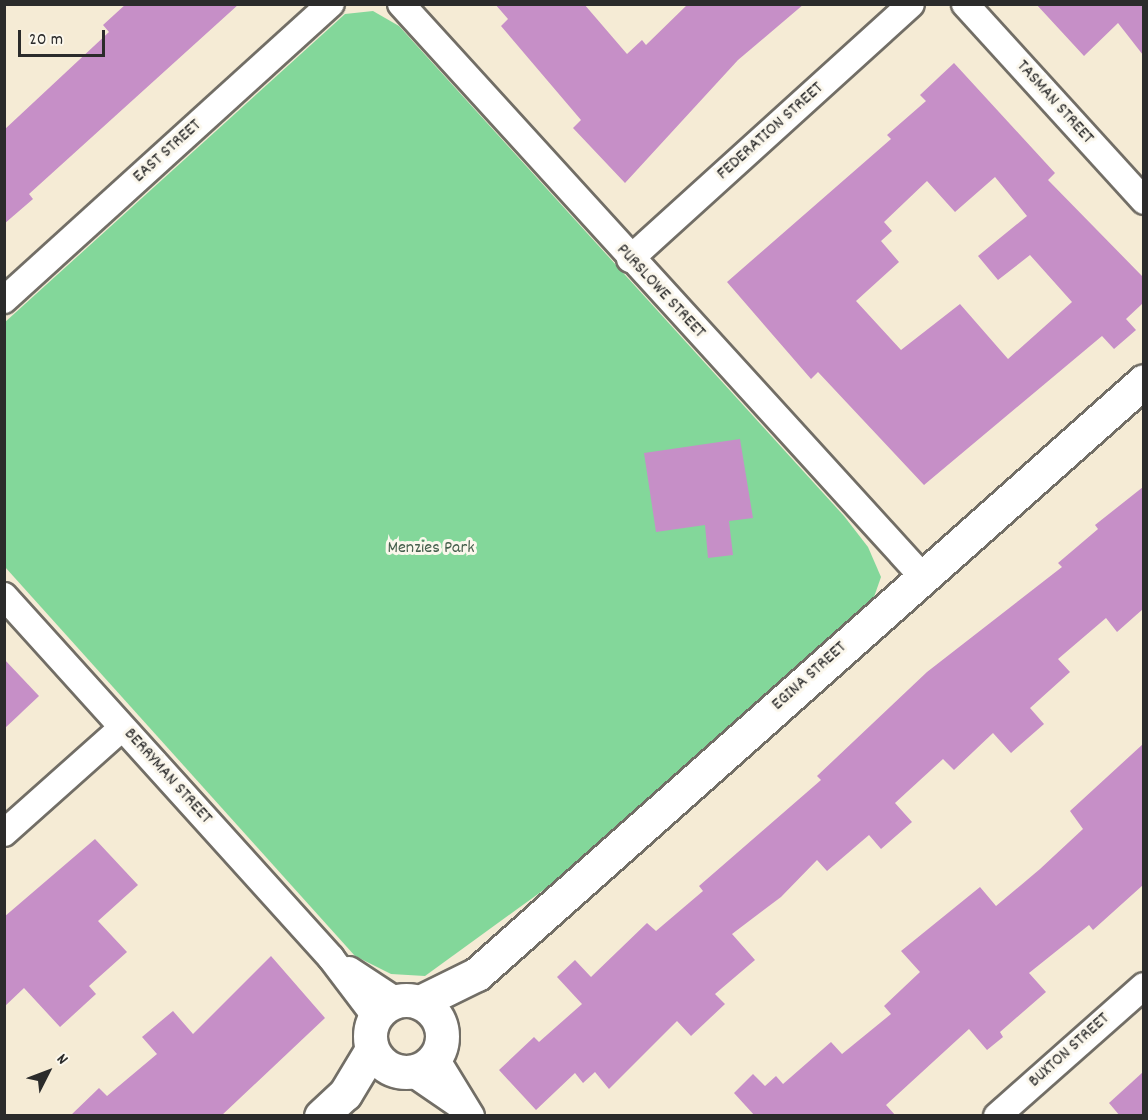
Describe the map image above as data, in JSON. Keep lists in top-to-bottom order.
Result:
{
  "streets": {
    "street": [
      "TASMAN STREET",
      "FEDERATION STREET",
      "EAST STREET",
      "PURSLOWE STREET",
      "EGINA STREET",
      "BERRYMAN STREET",
      "BUXTON STREET"
    ]
  },
  "crossings": [
    ["FEDERATION STREET", "PURSLOWE STREET"],
    ["PURSLOWE STREET", "EGINA STREET"],
    ["EGINA STREET", "BERRYMAN STREET"]
  ],
  "parks": ["Menzies Park"],
  "scale_bar": "20 m",
  "north": "top right"
}
